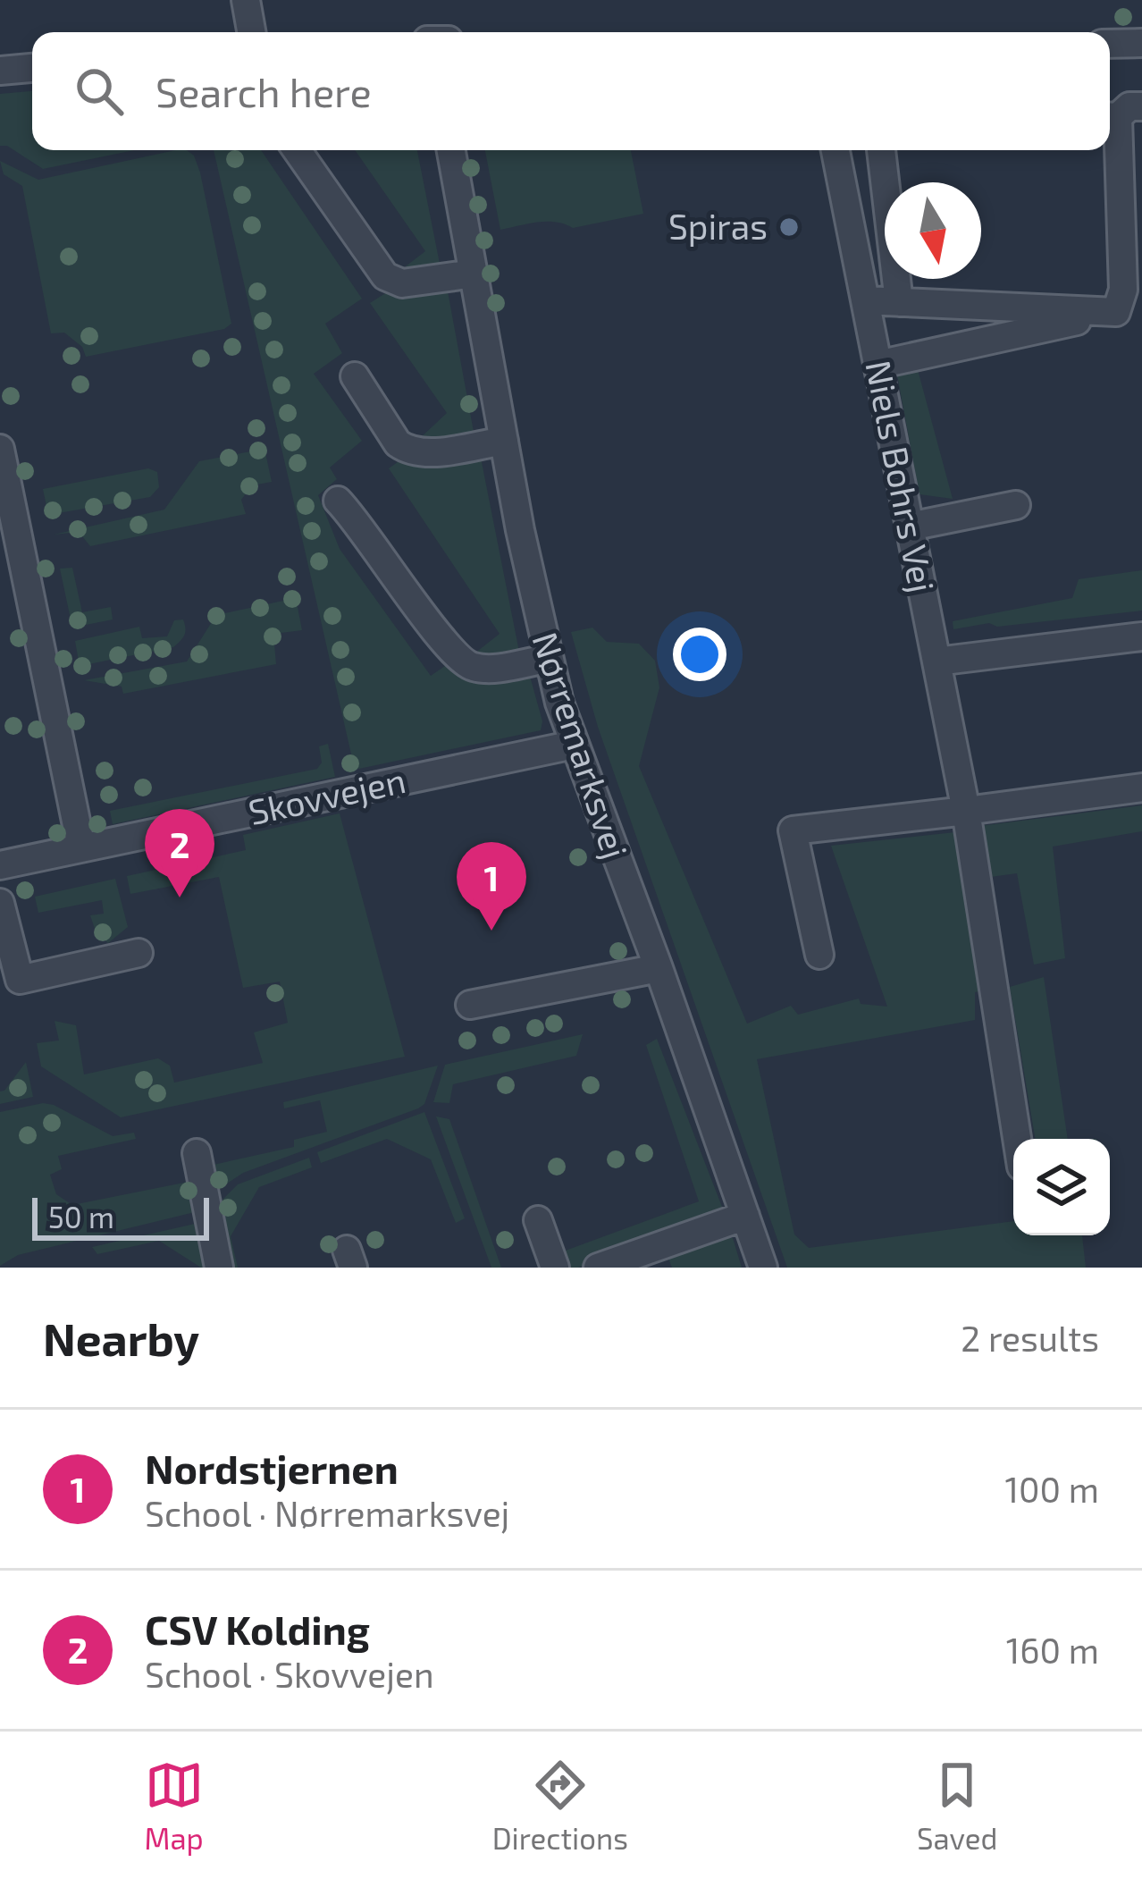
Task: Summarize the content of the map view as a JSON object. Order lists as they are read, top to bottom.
{
  "streets": {
    "street": ["Niels Bohrs Vej", "Nørremarksvej", "Skovvejen"]
  },
  "crossings": [
    ["Nørremarksvej", "Skovvejen"]
  ],
  "places": ["Spiras"],
  "scale_bar": "50 m",
  "north": "bottom",
  "page": {
    "search": "Search here",
    "pins": ["2", "1"],
    "scale": "50 m",
    "heading": ["Nearby", "2 results"],
    "list": [
      {
        "mark": "1",
        "name": "Nordstjernen",
        "note": "School · Nørremarksvej",
        "value": "100 m"
      },
      {
        "mark": "2",
        "name": "CSV Kolding",
        "note": "School · Skovvejen",
        "value": "160 m"
      }
    ],
    "nav": ["Map", "Directions", "Saved"]
  }
}
